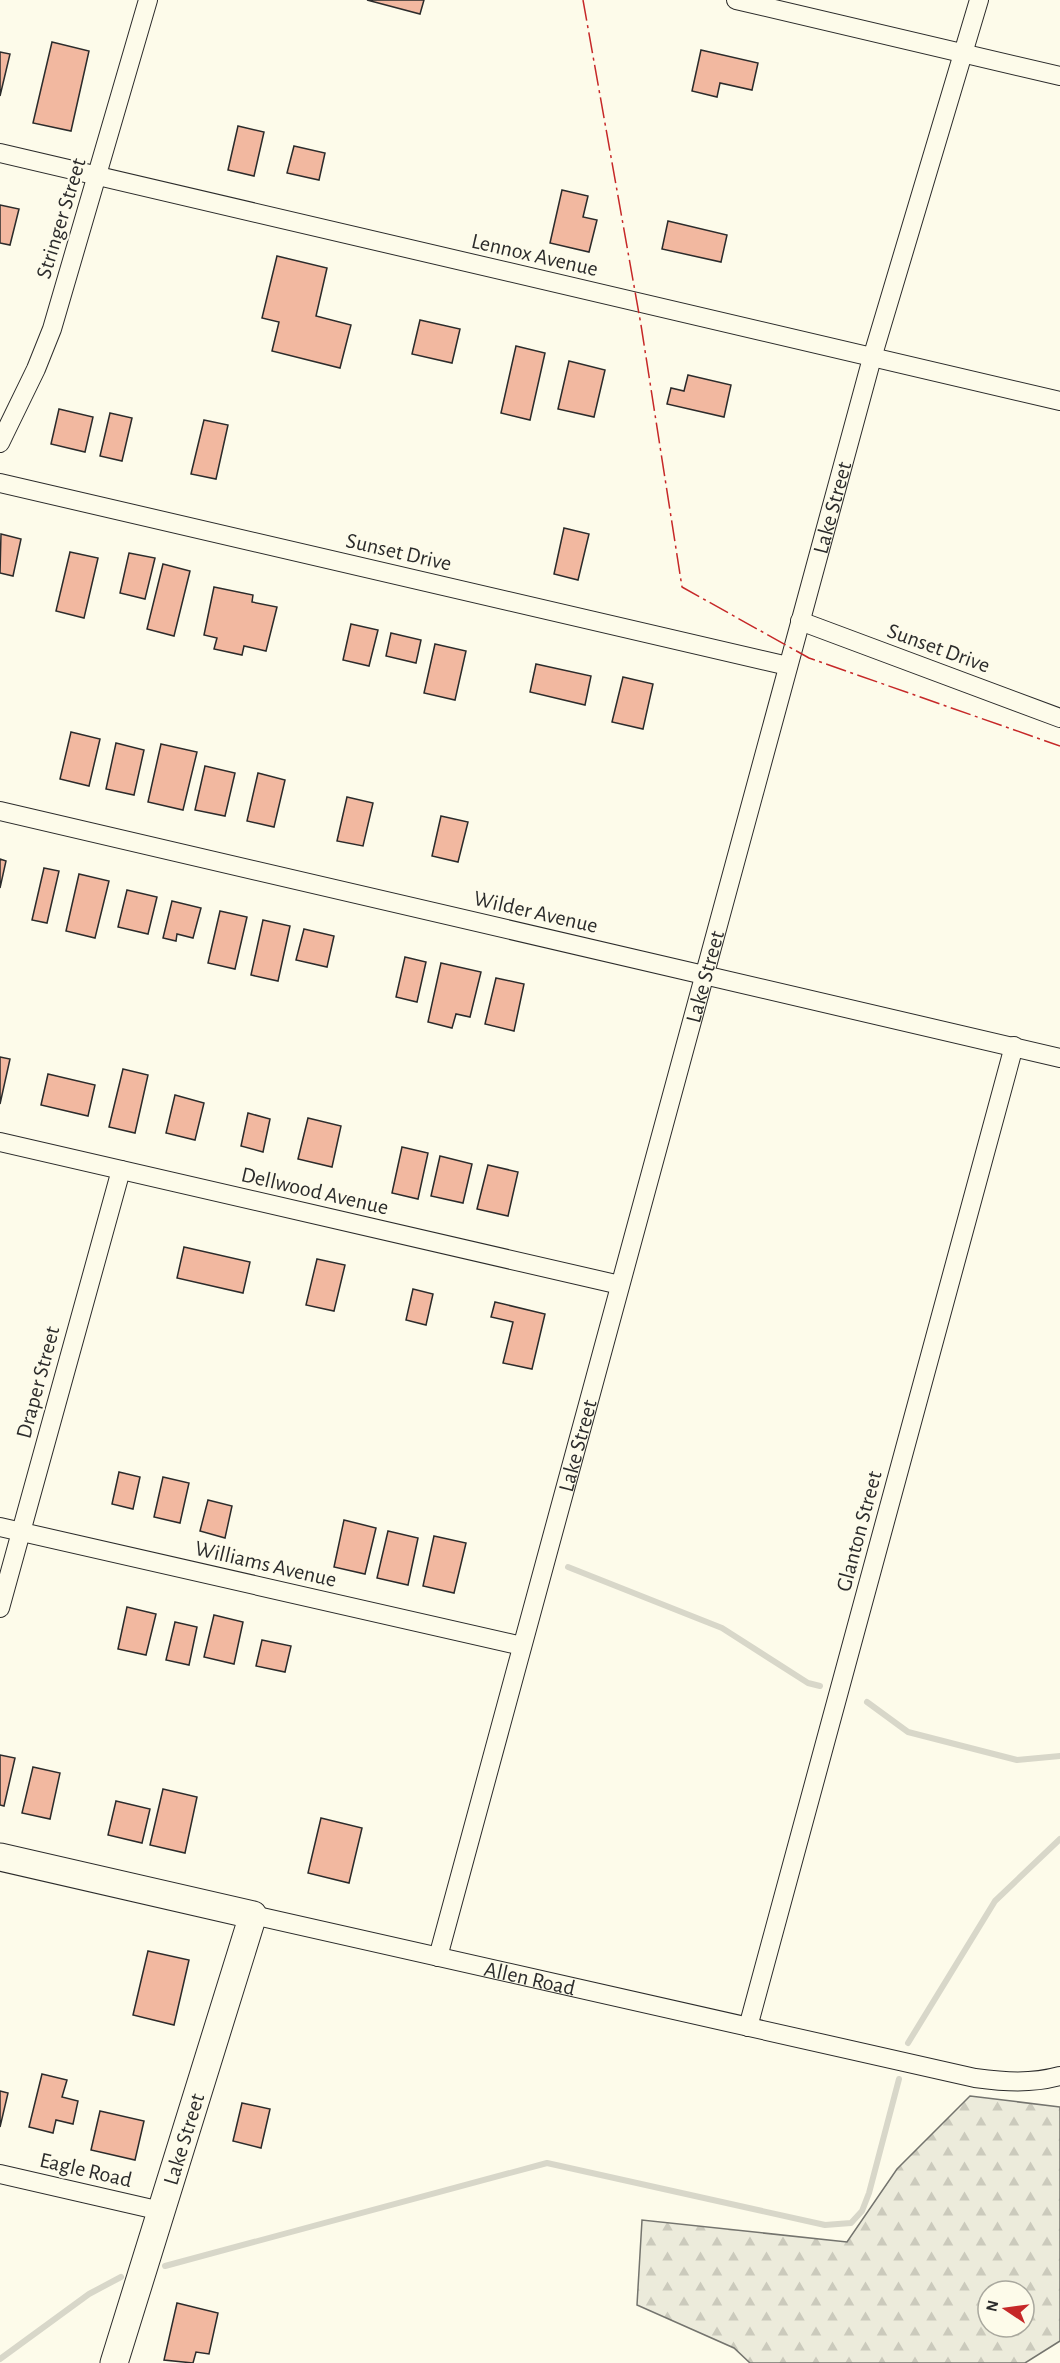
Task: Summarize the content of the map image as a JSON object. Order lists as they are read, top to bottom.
{
  "streets": {
    "street": [
      "Stringer Street",
      "Lennox Avenue",
      "Lake Street",
      "Sunset Drive",
      "Wilder Avenue",
      "Dellwood Avenue",
      "Draper Street",
      "Glanton Street",
      "Williams Avenue",
      "Allen Road",
      "Eagle Road"
    ]
  },
  "crossings": [
    ["Stringer Street", "Lennox Avenue"],
    ["Lennox Avenue", "Lake Street"],
    ["Lake Street", "Sunset Drive"],
    ["Lake Street", "Wilder Avenue"],
    ["Lake Street", "Dellwood Avenue"],
    ["Lake Street", "Williams Avenue"],
    ["Lake Street", "Allen Road"],
    ["Lake Street", "Eagle Road"],
    ["Wilder Avenue", "Glanton Street"],
    ["Dellwood Avenue", "Draper Street"],
    ["Draper Street", "Williams Avenue"],
    ["Glanton Street", "Allen Road"]
  ],
  "north": "left"
}
